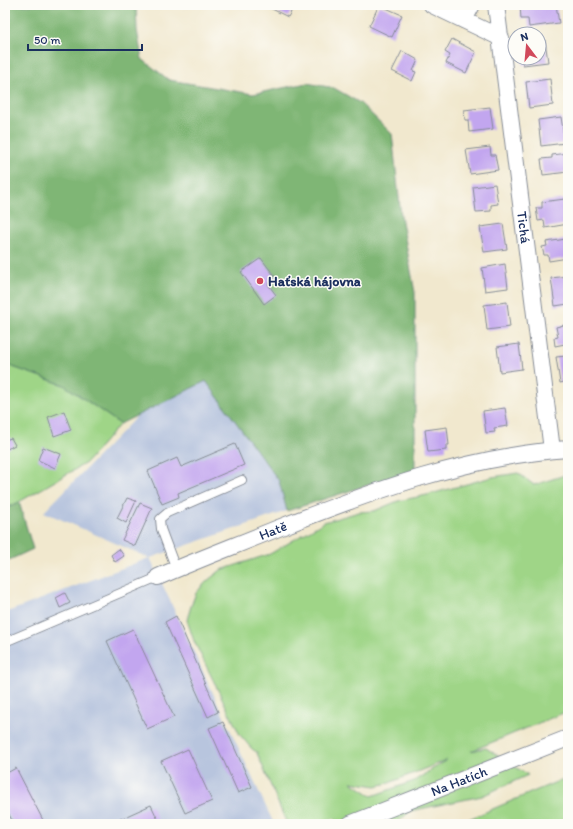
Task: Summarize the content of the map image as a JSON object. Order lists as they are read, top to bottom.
{
  "streets": {
    "street": ["Tichá", "Hatě", "Na Hatích"]
  },
  "crossings": [
    ["Tichá", "Hatě"]
  ],
  "places": ["Haťská hájovna"],
  "scale_bar": "50 m",
  "north": "top"
}
